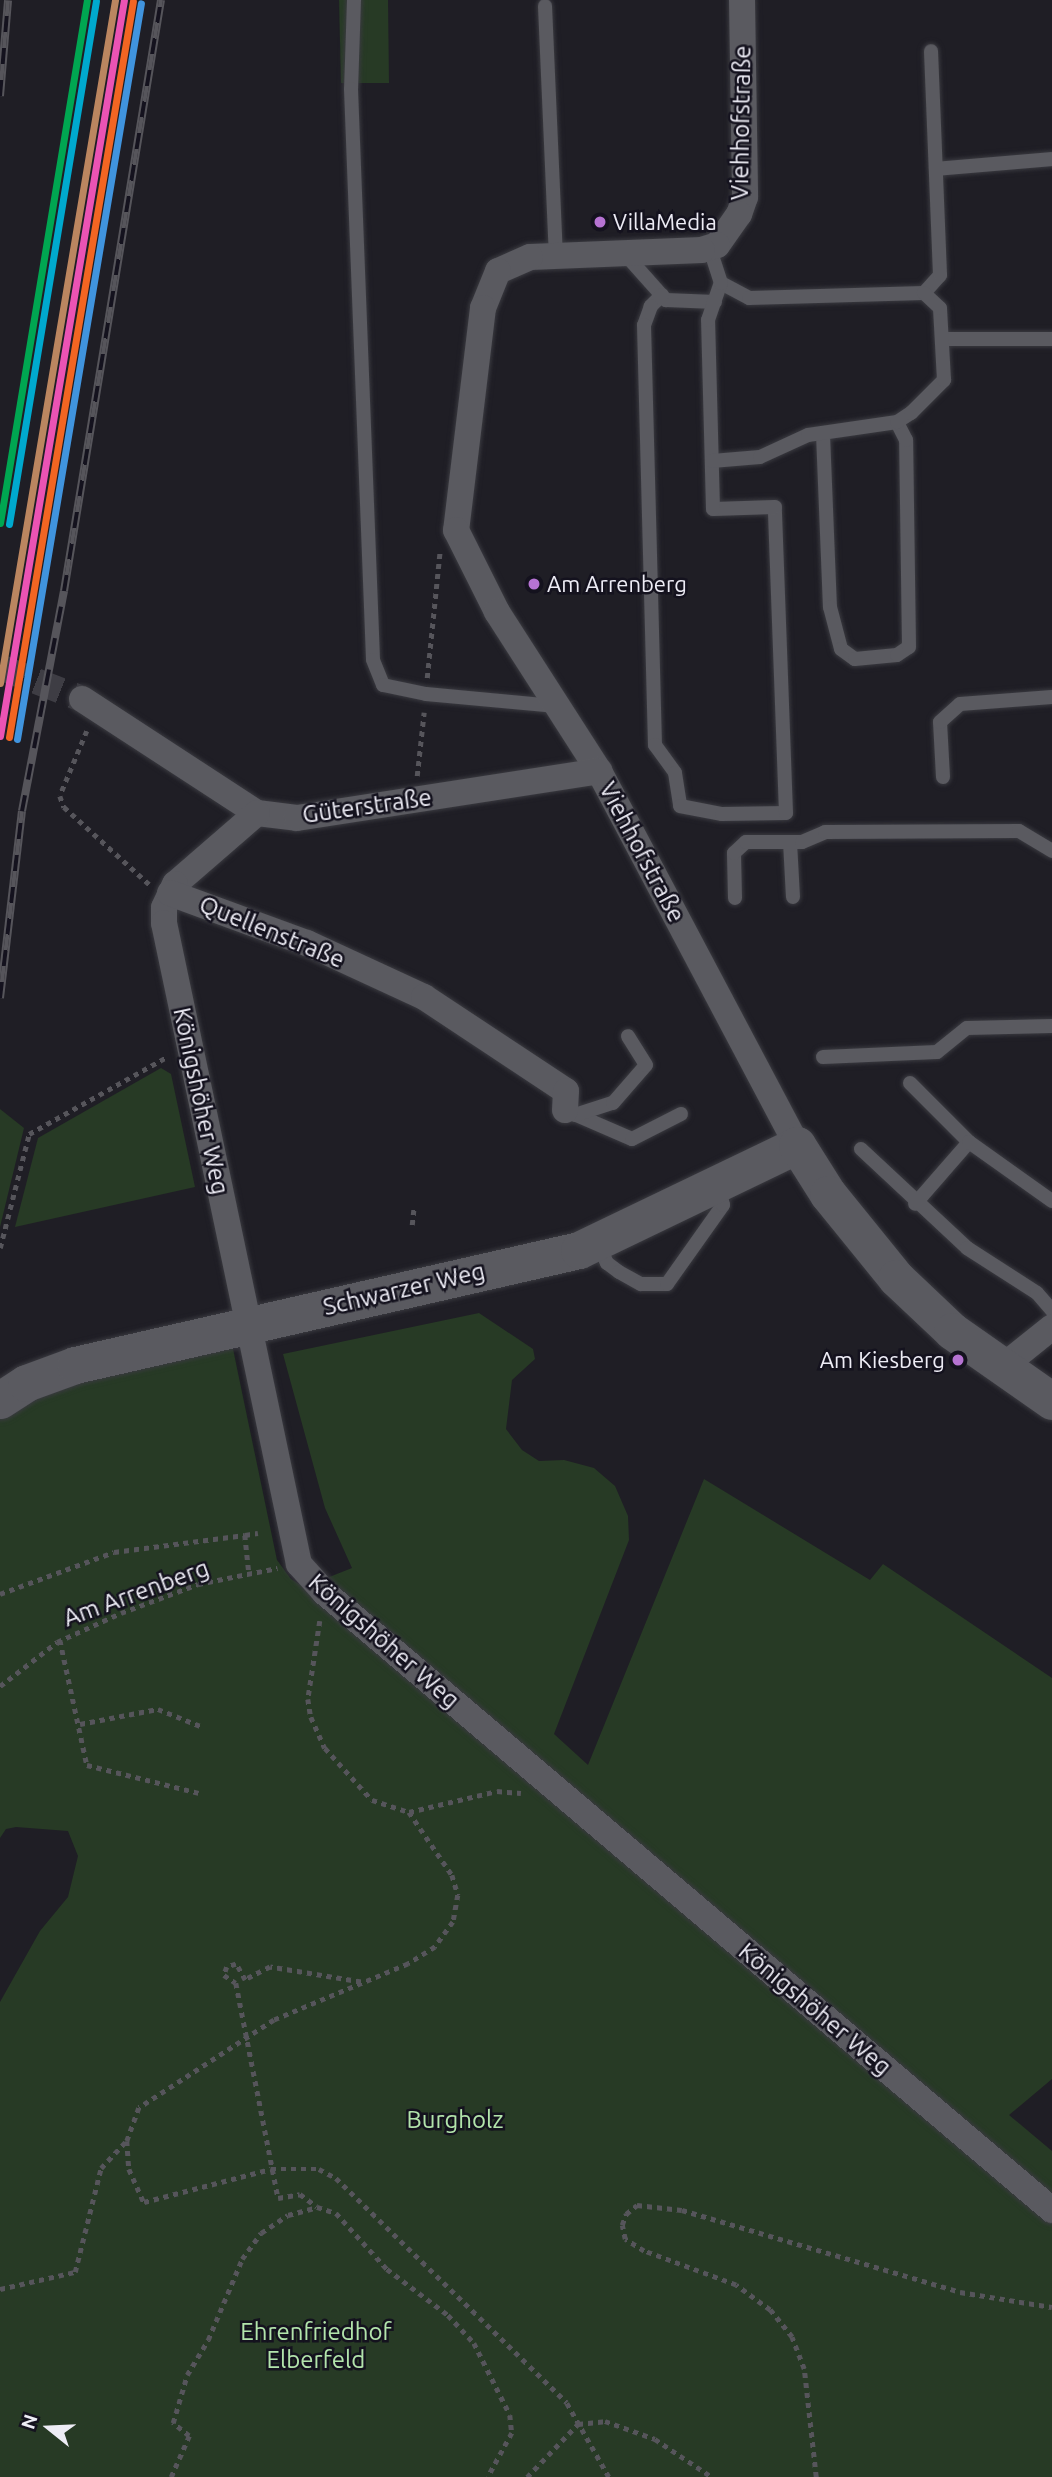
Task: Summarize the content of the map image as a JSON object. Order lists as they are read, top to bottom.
{
  "streets": {
    "street": [
      "Viehhofstraße",
      "Güterstraße",
      "Quellenstraße",
      "Königshöher Weg",
      "Schwarzer Weg"
    ],
    "path": ["Am Arrenberg"]
  },
  "crossings": [
    ["Viehhofstraße", "Güterstraße"],
    ["Viehhofstraße", "Schwarzer Weg"],
    ["Güterstraße", "Quellenstraße"],
    ["Quellenstraße", "Königshöher Weg"],
    ["Königshöher Weg", "Schwarzer Weg"],
    ["Königshöher Weg", "Am Arrenberg"]
  ],
  "parks": ["Burgholz", "Ehrenfriedhof Elberfeld"],
  "places": ["VillaMedia", "Am Arrenberg", "Am Kiesberg"],
  "north": "left"
}
